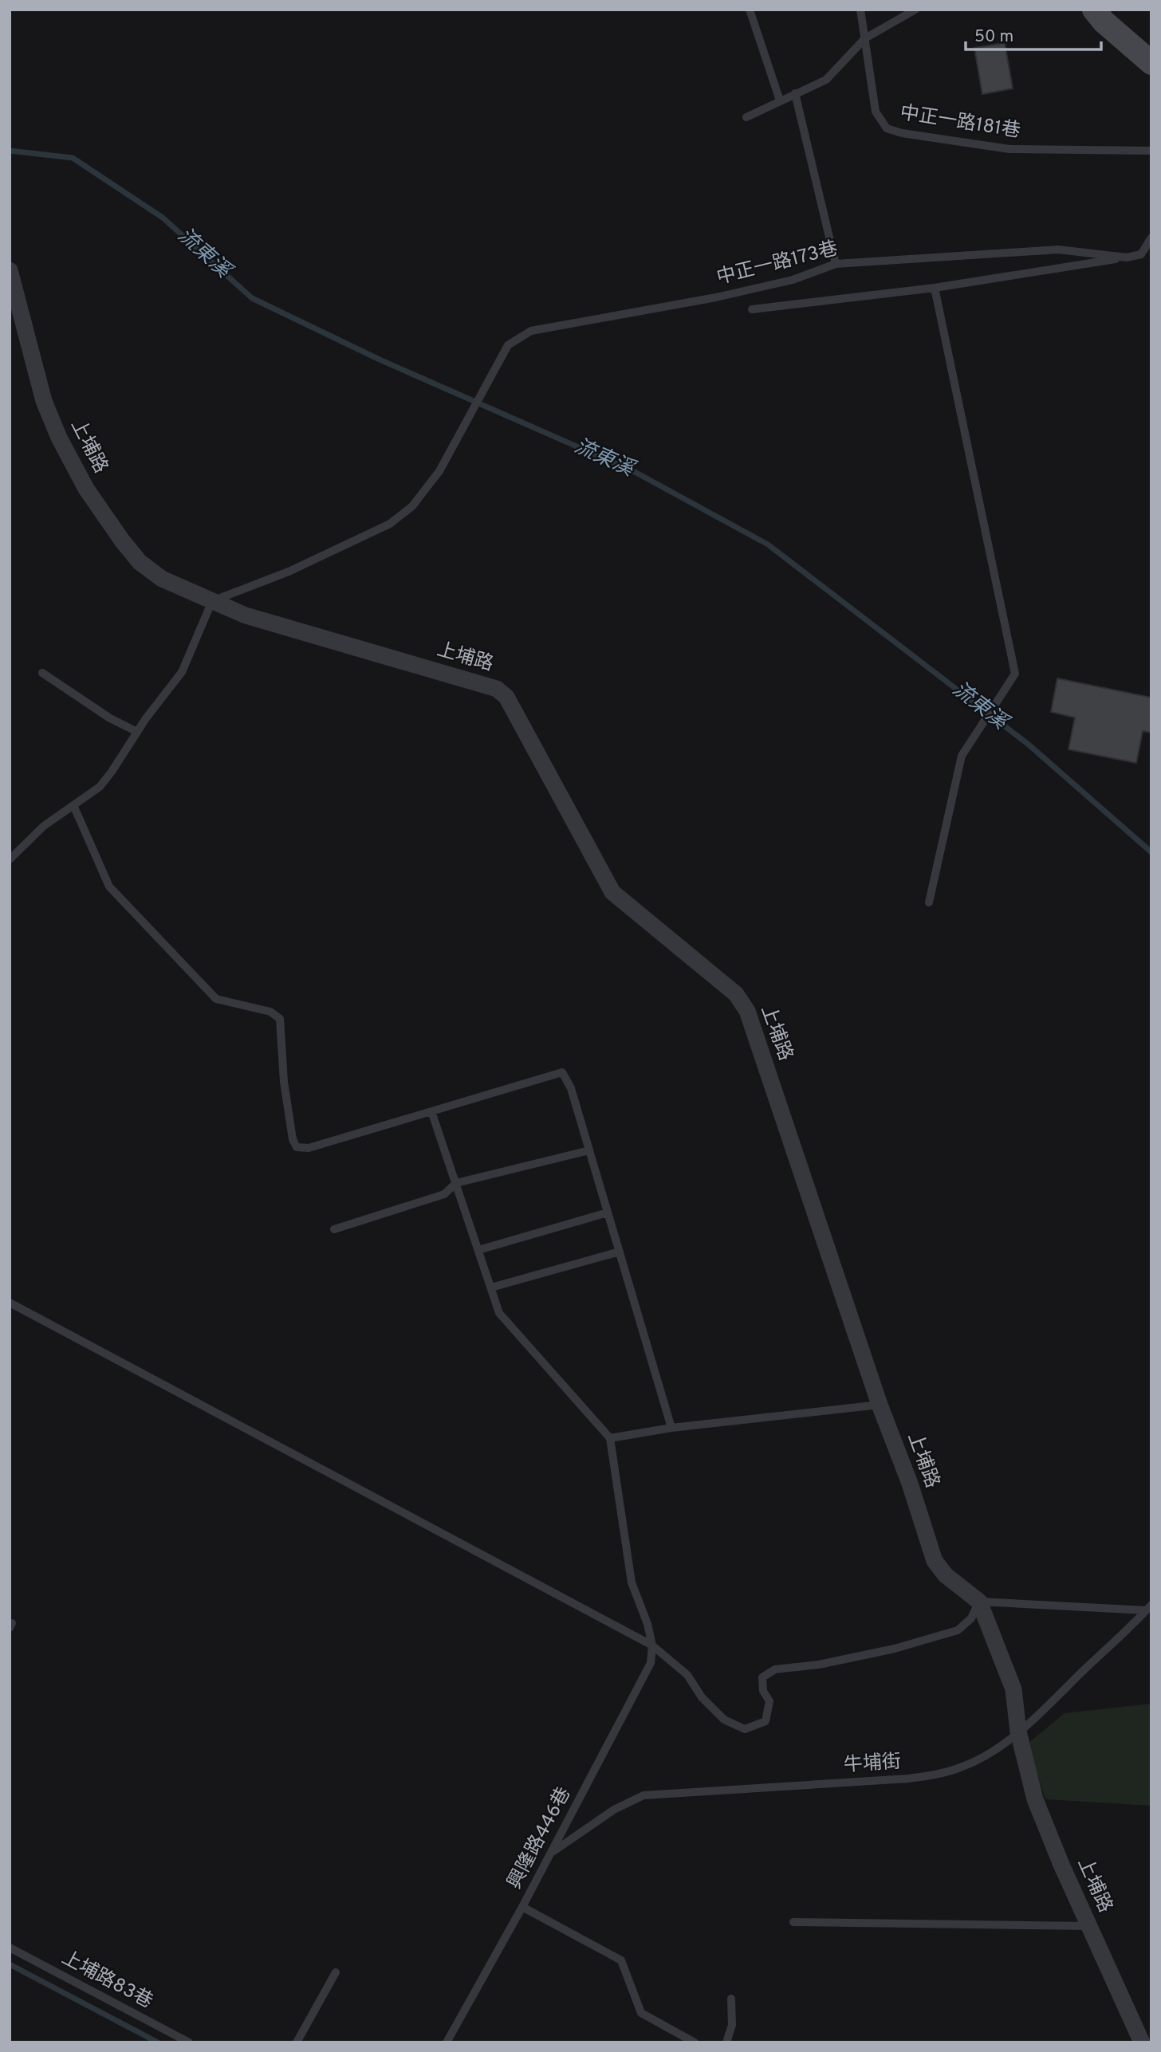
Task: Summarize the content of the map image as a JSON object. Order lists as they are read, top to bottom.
{
  "streets": {
    "street": ["上埔路"],
    "lane": [
      "中正一路181巷",
      "中正一路173巷",
      "牛埔街",
      "興隆路446巷",
      "上埔路83巷"
    ]
  },
  "crossings": [
    ["中正一路173巷", "上埔路"],
    ["上埔路", "牛埔街"],
    ["牛埔街", "興隆路446巷"]
  ],
  "water": ["流東溪"],
  "scale_bar": "50 m"
}
